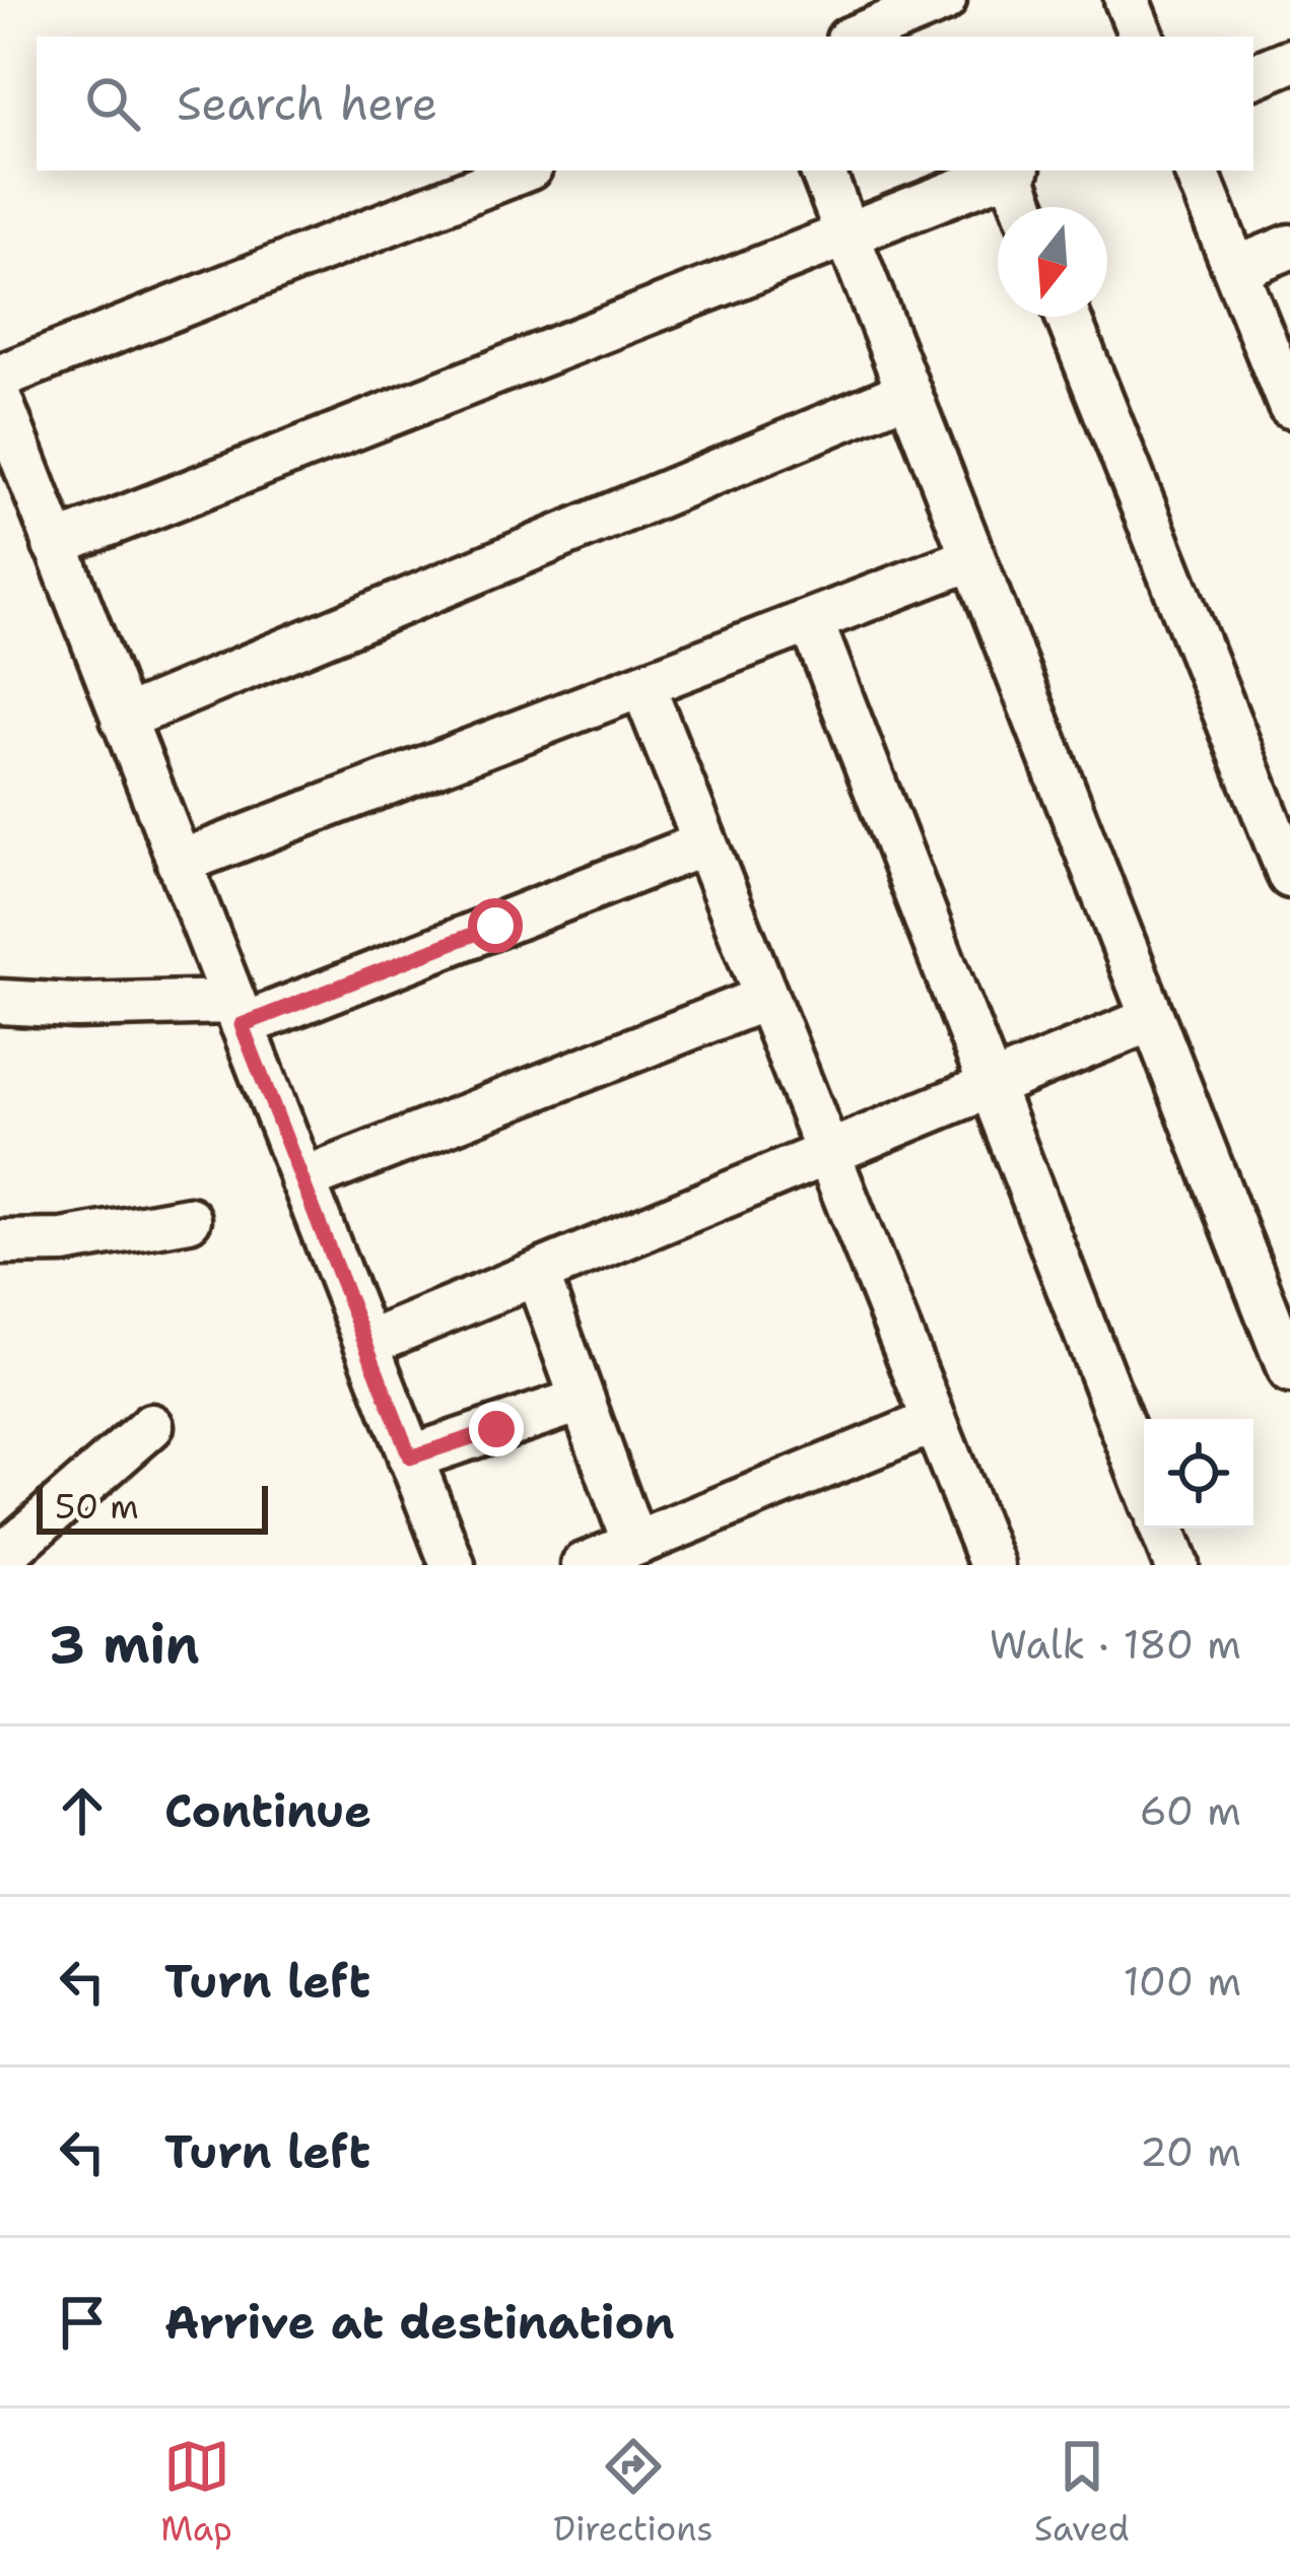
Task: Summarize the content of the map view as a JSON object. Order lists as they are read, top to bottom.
{
  "scale_bar": "50 m",
  "north": "bottom",
  "page": {
    "search": "Search here",
    "scale": "50 m",
    "heading": ["3 min", "Walk · 180 m"],
    "list": [
      ["Continue", "60 m"],
      ["Turn left", "100 m"],
      ["Turn left", "20 m"],
      "Arrive at destination"
    ],
    "nav": ["Map", "Directions", "Saved"]
  }
}
